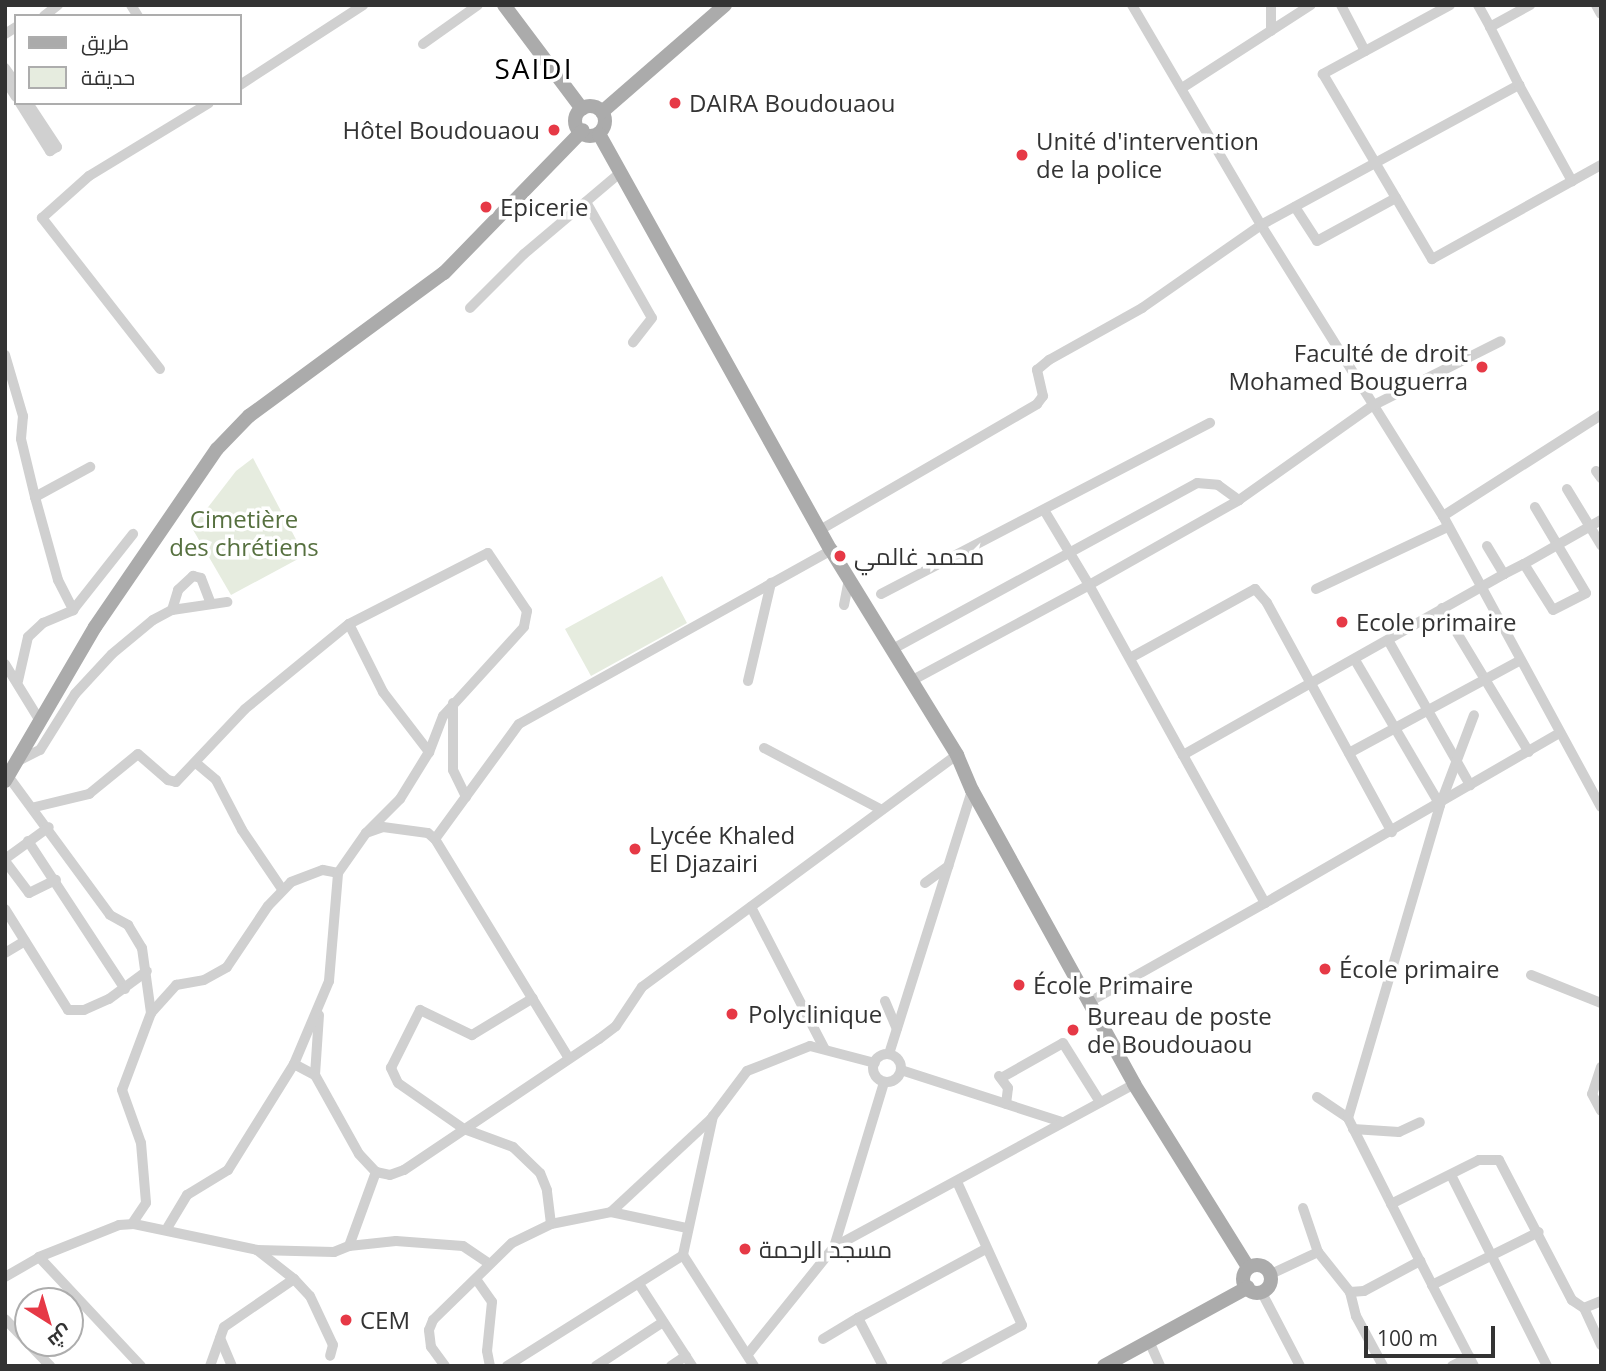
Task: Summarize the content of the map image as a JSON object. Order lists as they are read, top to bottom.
{
  "districts": ["SAIDI"],
  "parks": ["Cimetière des chrétiens"],
  "places": [
    "DAIRA Boudouaou",
    "Hôtel Boudouaou",
    "Unité d'intervention de la police",
    "Epicerie",
    "Faculté de droit Mohamed Bouguerra",
    "محمد غالمي",
    "Ecole primaire",
    "Lycée Khaled El Djazairi",
    "École primaire",
    "École Primaire",
    "Polyclinique",
    "Bureau de poste de Boudouaou",
    "مسجد الرحمة",
    "CEM"
  ],
  "legend": ["طريق", "حديقة"],
  "scale_bar": "100 m",
  "north": "bottom right"
}
